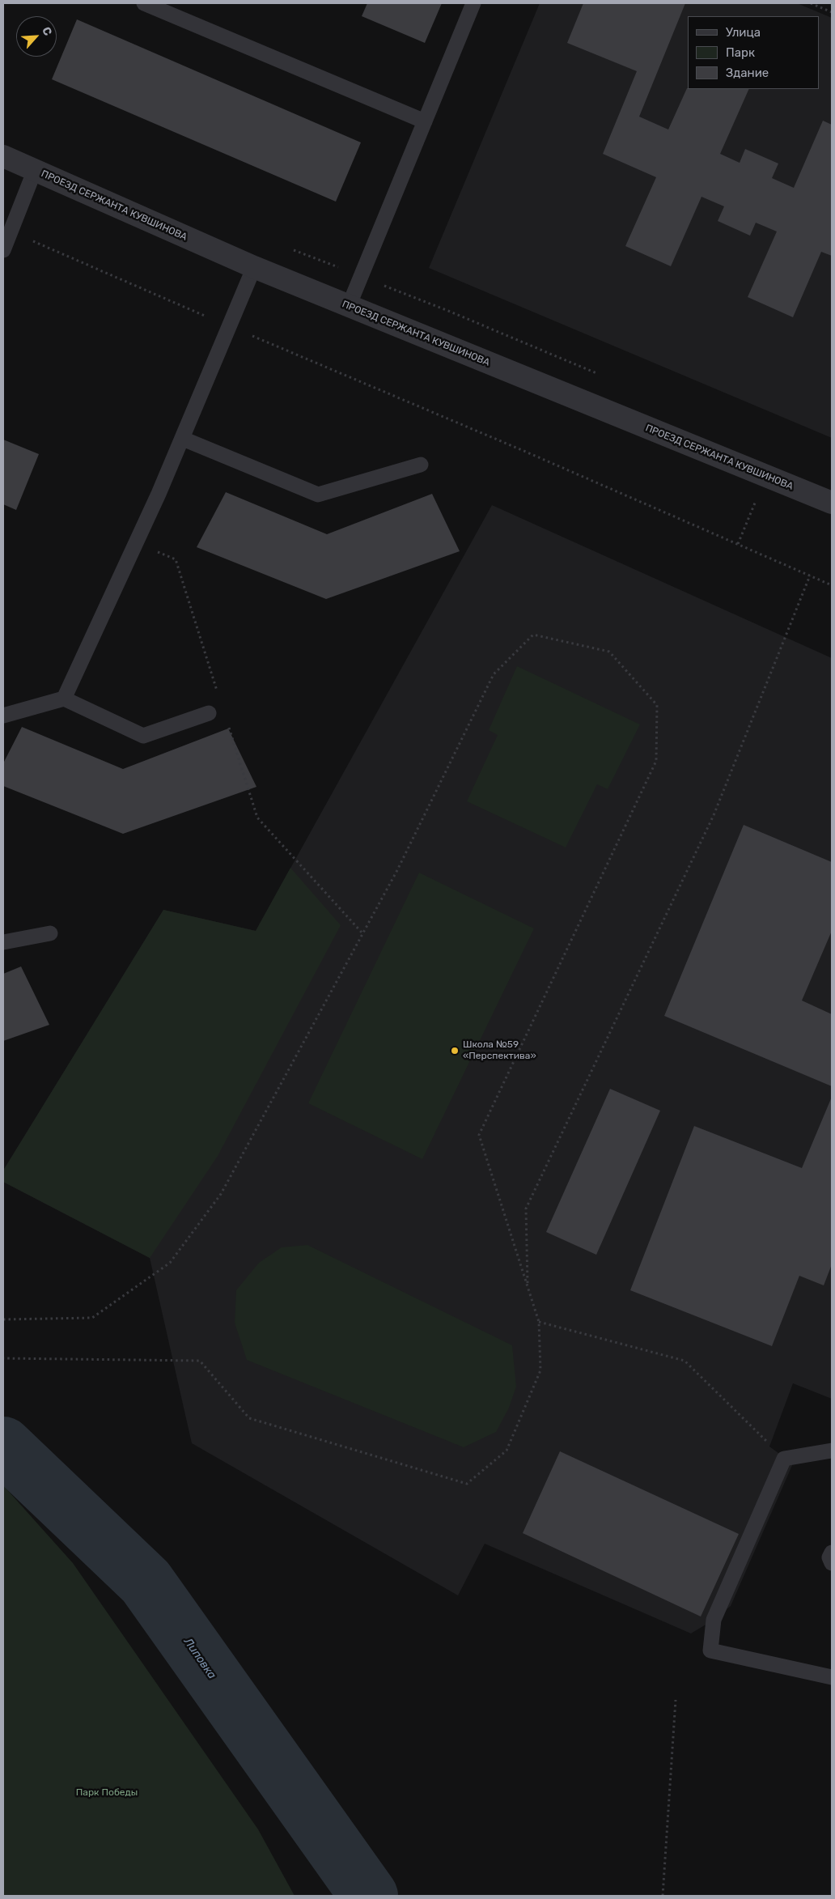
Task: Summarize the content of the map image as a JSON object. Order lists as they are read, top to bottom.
{
  "streets": {
    "street": ["ПРОЕЗД СЕРЖАНТА КУВШИНОВА"]
  },
  "water": ["Липовка"],
  "parks": ["Парк Победы"],
  "places": ["Школа №59 «Перспектива»"],
  "legend": ["Улица", "Парк", "Здание"],
  "north": "top right"
}
